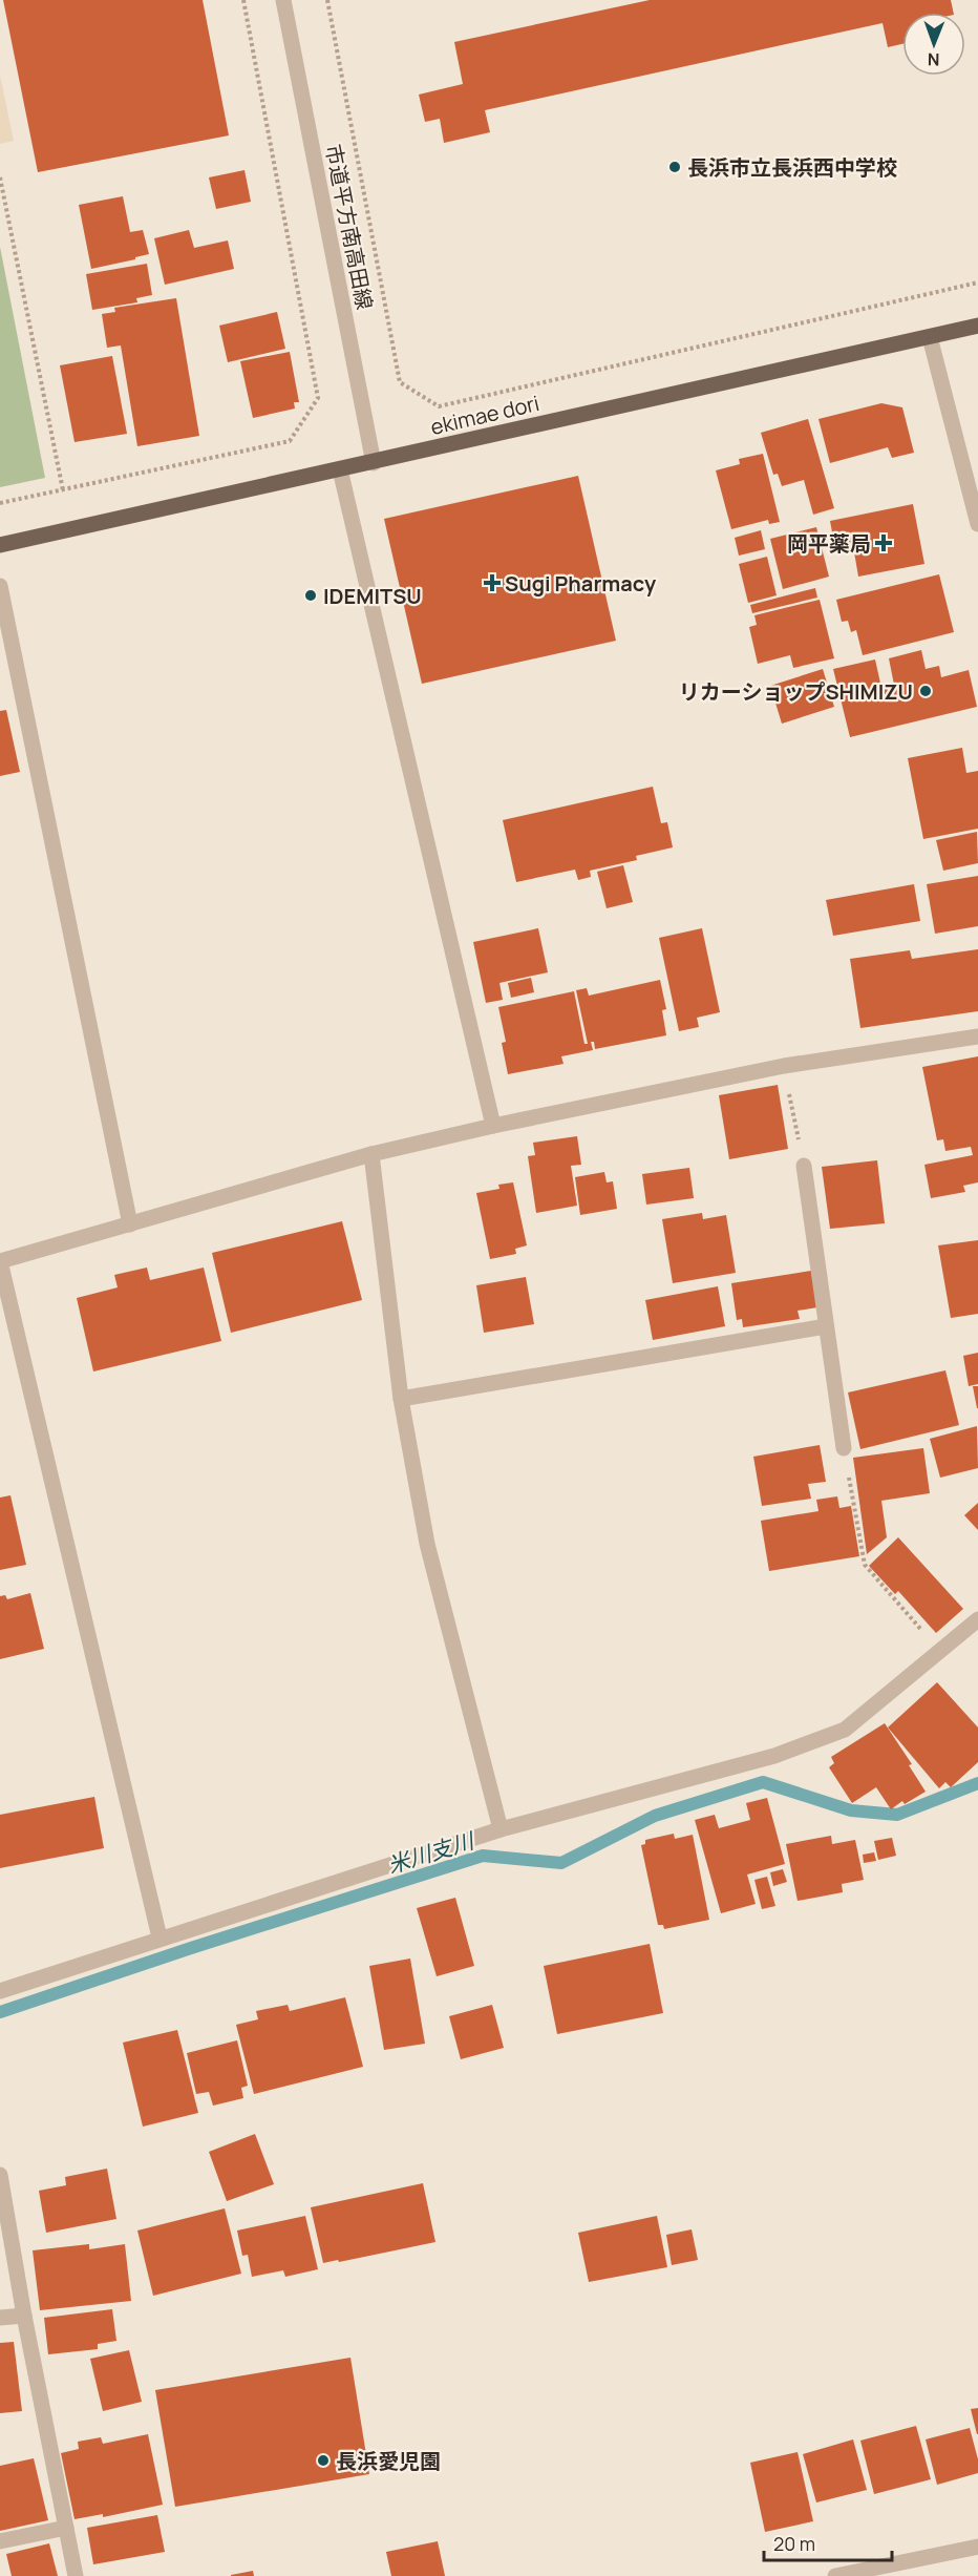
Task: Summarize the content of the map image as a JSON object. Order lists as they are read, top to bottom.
{
  "streets": {
    "main road": ["ekimae dori"],
    "street": ["市道平方南高田線"]
  },
  "crossings": [
    ["市道平方南高田線", "ekimae dori"]
  ],
  "water": ["米川支川"],
  "places": {
    "other": [
      "長浜市立長浜西中学校",
      "IDEMITSU",
      "リカーショップSHIMIZU",
      "長浜愛児園"
    ],
    "health": ["岡平薬局", "Sugi Pharmacy"]
  },
  "scale_bar": "20 m",
  "north": "bottom"
}
